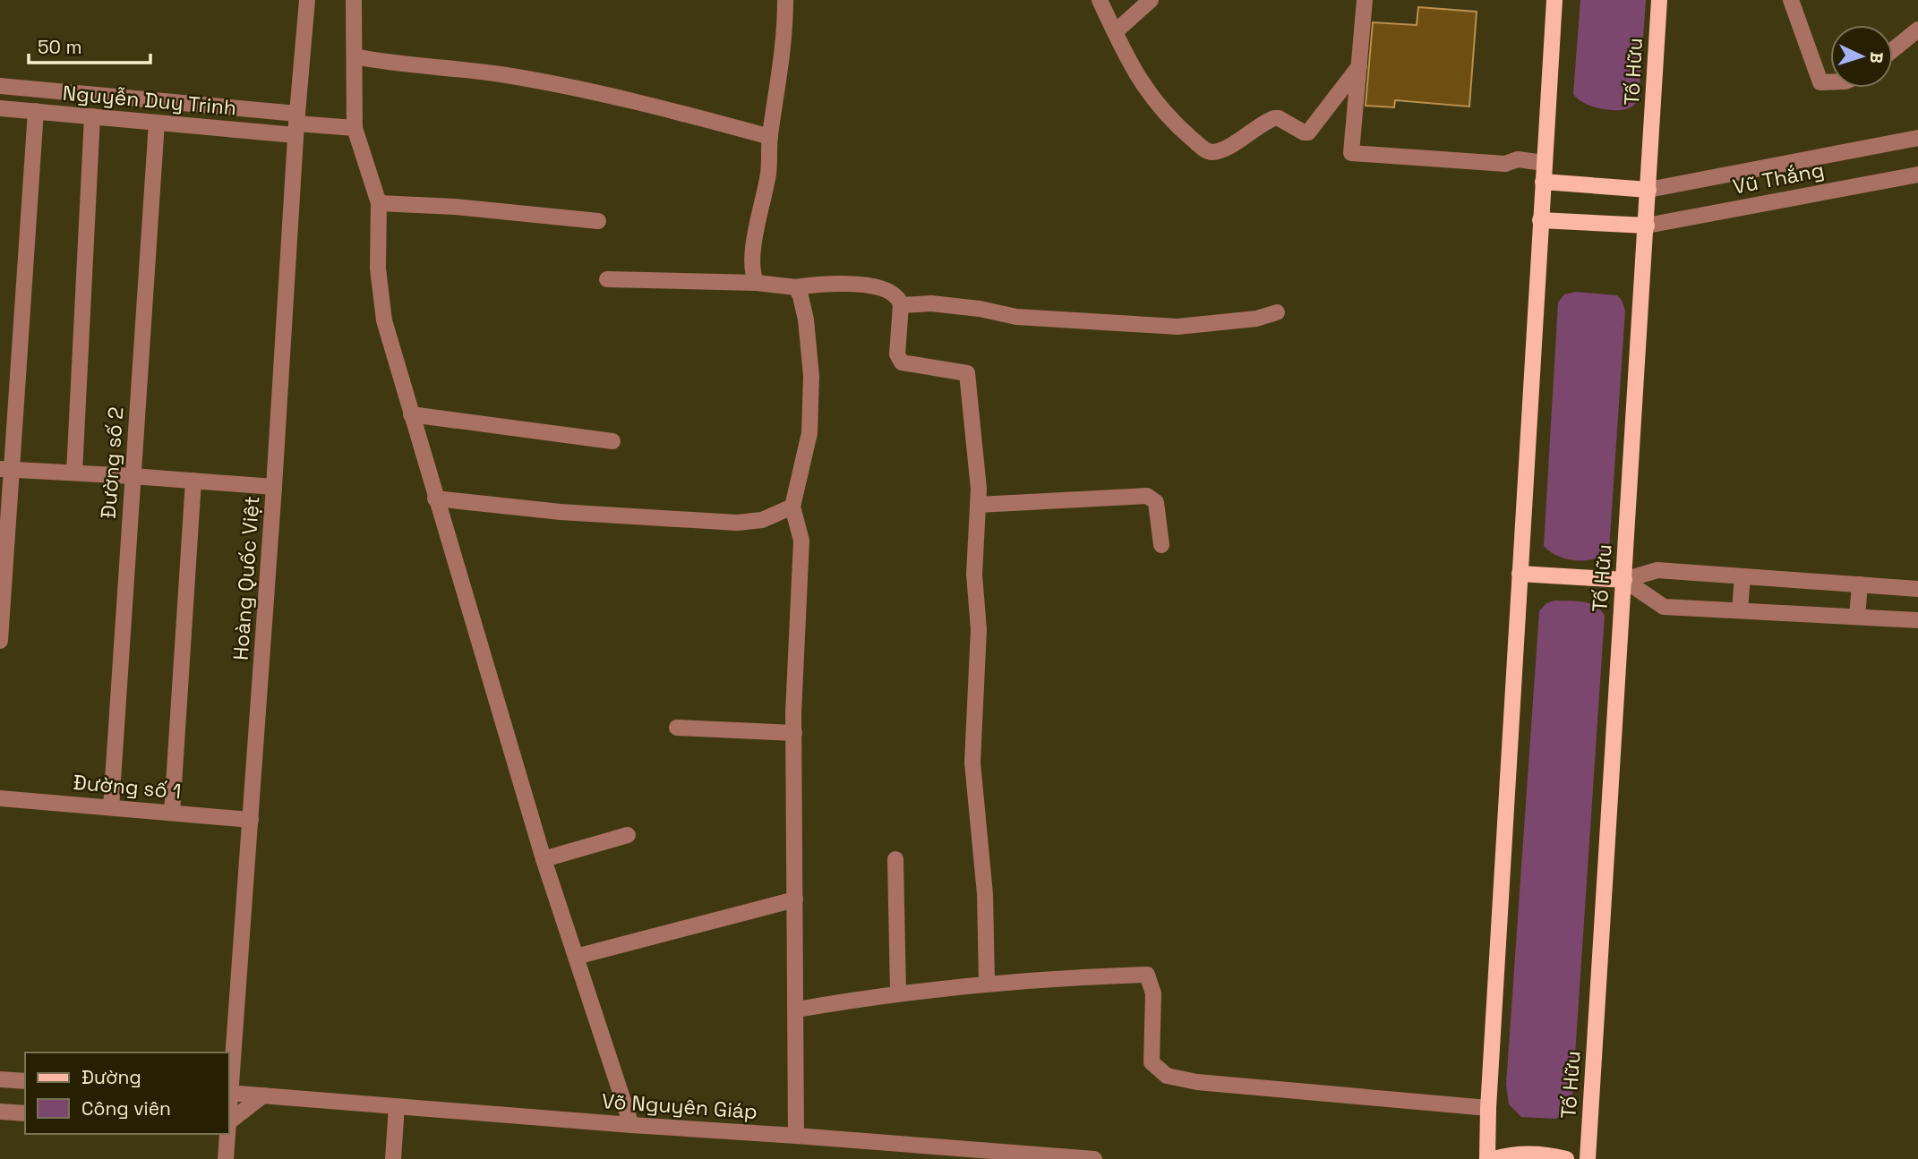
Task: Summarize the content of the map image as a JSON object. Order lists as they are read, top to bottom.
{
  "streets": {
    "main road": ["Tố Hữu"],
    "street": [
      "Nguyễn Duy Trinh",
      "Vũ Thắng",
      "Đường số 2",
      "Hoàng Quốc Việt",
      "Đường số 1",
      "Võ Nguyên Giáp"
    ]
  },
  "crossings": [
    ["Tố Hữu", "Vũ Thắng"],
    ["Nguyễn Duy Trinh", "Đường số 2"],
    ["Nguyễn Duy Trinh", "Hoàng Quốc Việt"],
    ["Đường số 2", "Đường số 1"],
    ["Hoàng Quốc Việt", "Đường số 1"],
    ["Hoàng Quốc Việt", "Võ Nguyên Giáp"]
  ],
  "legend": ["Đường", "Công viên"],
  "scale_bar": "50 m",
  "north": "right"
}
